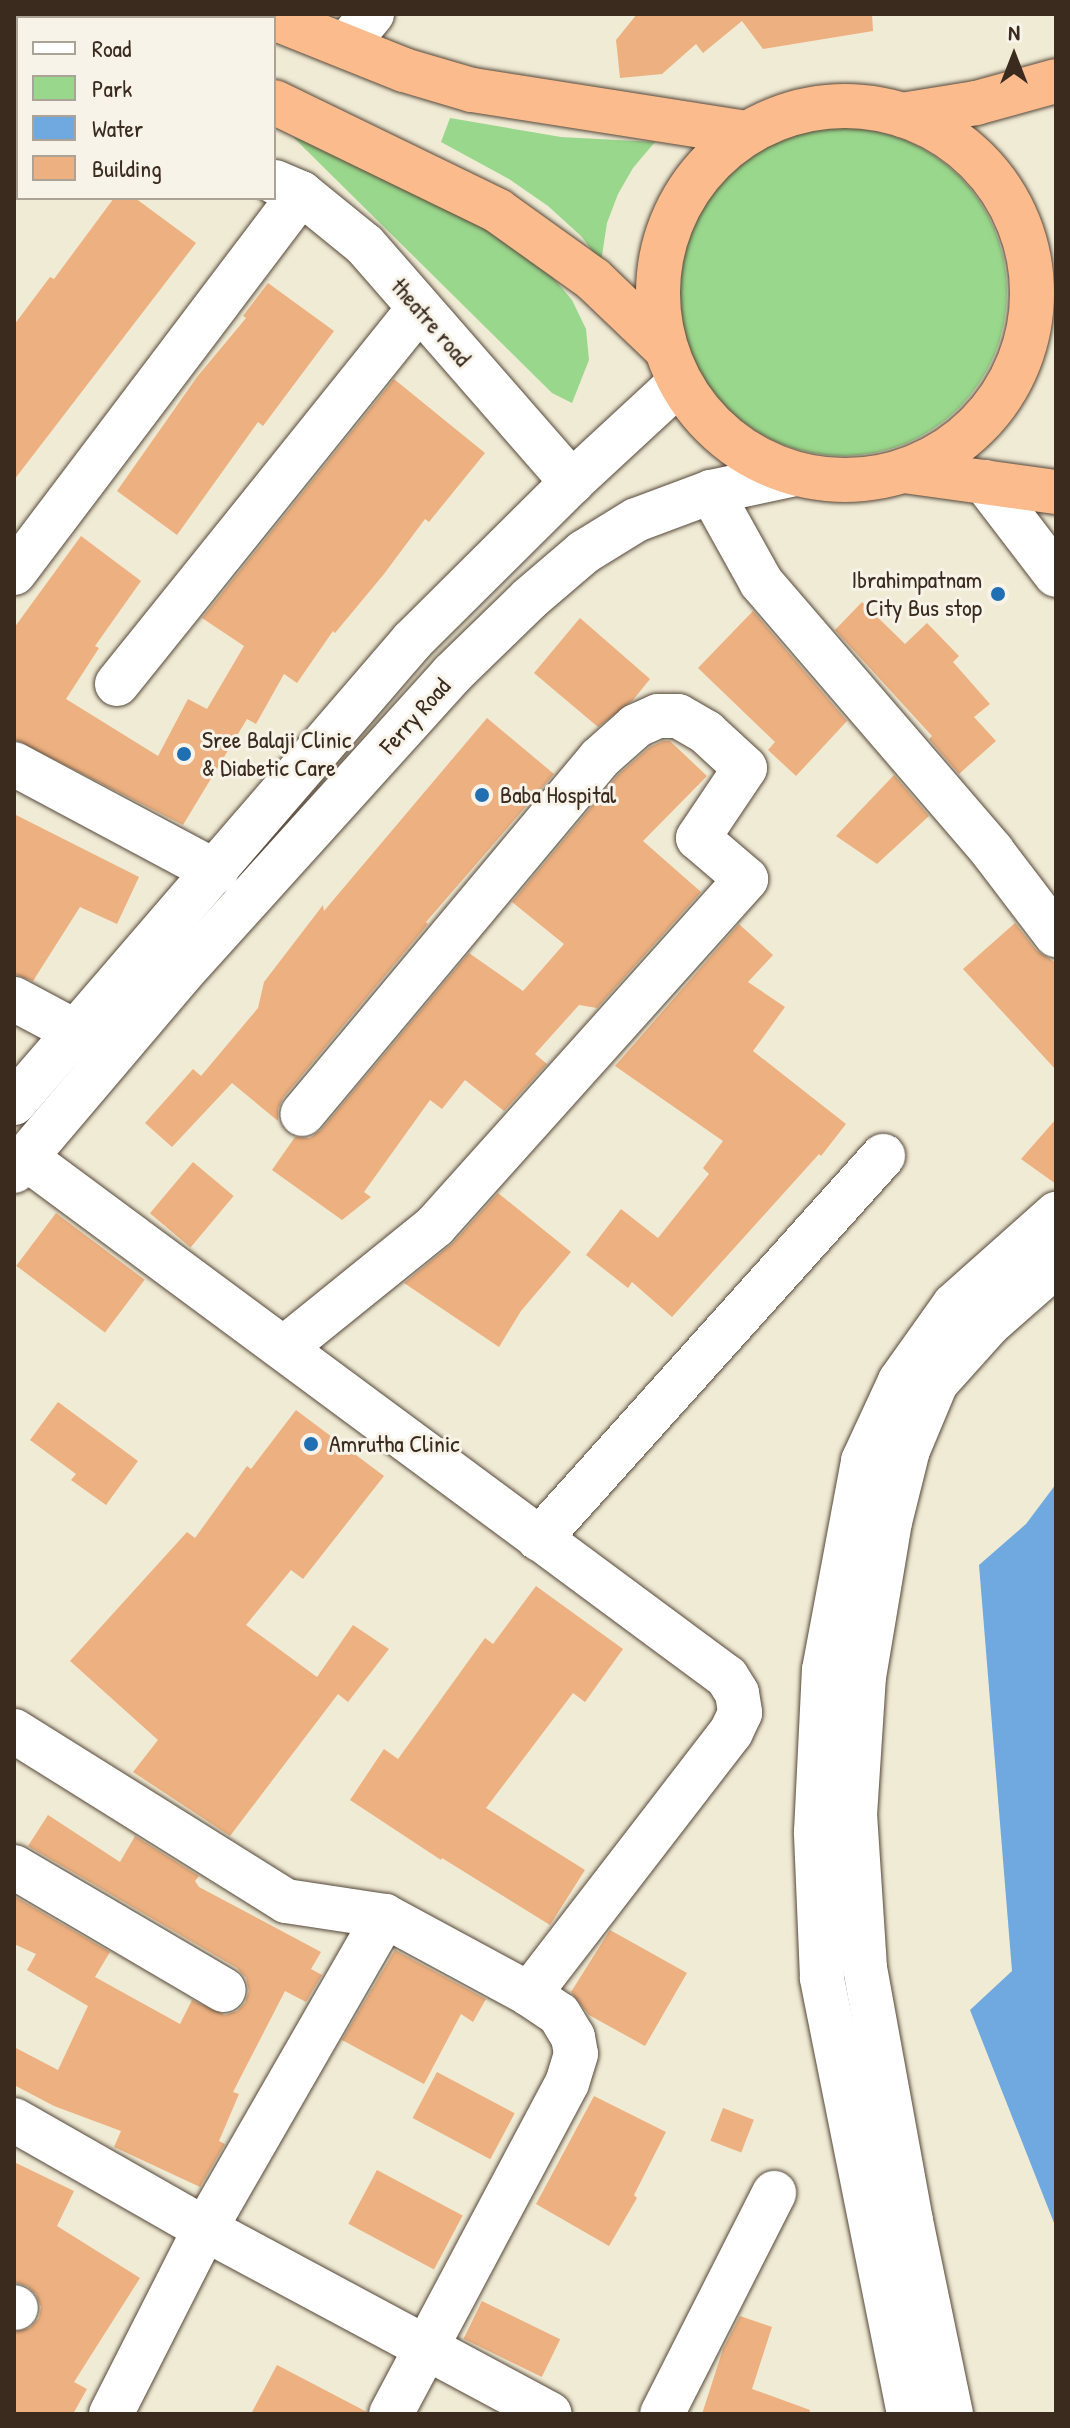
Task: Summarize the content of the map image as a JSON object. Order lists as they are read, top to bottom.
{
  "streets": {
    "street": ["theatre road", "Ferry Road"]
  },
  "crossings": [
    ["theatre road", "Ferry Road"]
  ],
  "places": [
    "Ibrahimpatnam City Bus stop",
    "Sree Balaji Clinic & Diabetic Care",
    "Baba Hospital",
    "Amrutha Clinic"
  ],
  "legend": [
    "Road",
    "Park",
    "Water",
    "Building"
  ],
  "north": "top"
}
